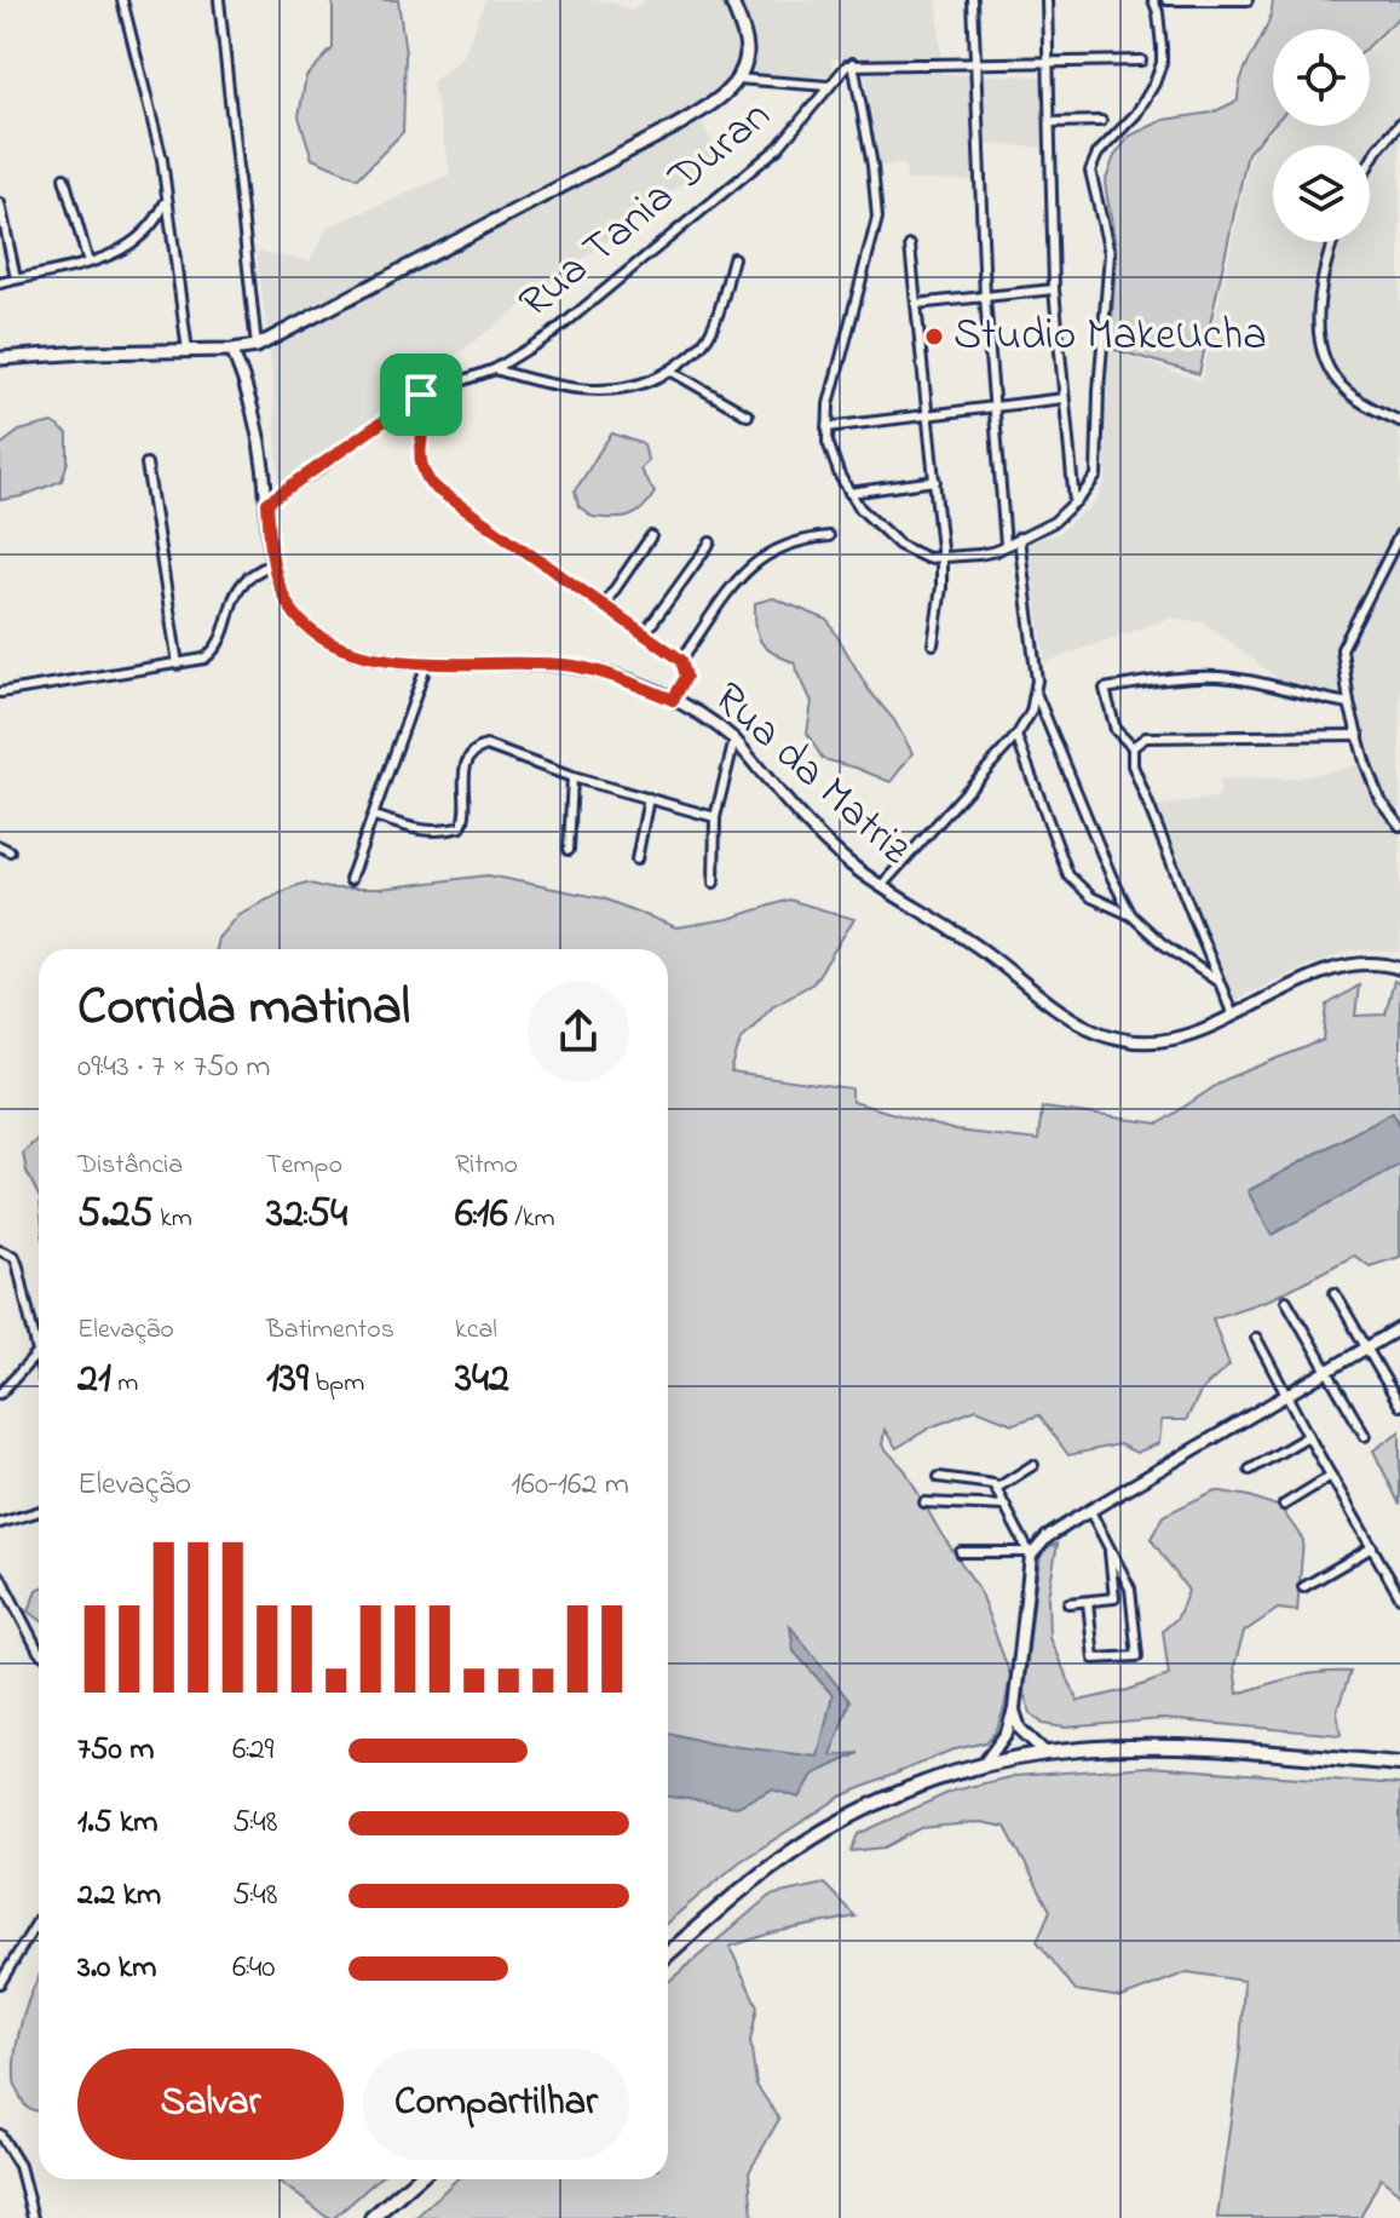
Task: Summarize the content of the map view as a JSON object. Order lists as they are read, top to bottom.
{
  "streets": {
    "street": ["Rua Tania Duran", "Rua da Matriz"]
  },
  "crossings": [
    ["Rua Tania Duran", "Rua da Matriz"]
  ],
  "places": ["Studio MakeUcha"],
  "page": {
    "heading": ["Corrida matinal", "09:43 · 7 × 750 m"],
    "stats": [
      ["Distância", "5.25 km"],
      ["Tempo", "32:54"],
      ["Ritmo", "6:16 /km"],
      ["Elevação", "21 m"],
      ["Batimentos", "139 bpm"],
      ["kcal", "342"]
    ],
    "chart": ["Elevação", "160–162 m"],
    "list": [
      {
        "name": "750 m",
        "note": "6:29"
      },
      {
        "name": "1.5 km",
        "note": "5:48"
      },
      {
        "name": "2.2 km",
        "note": "5:48"
      },
      {
        "name": "3.0 km",
        "note": "6:40"
      }
    ],
    "buttons": ["Salvar", "Compartilhar"]
  }
}
